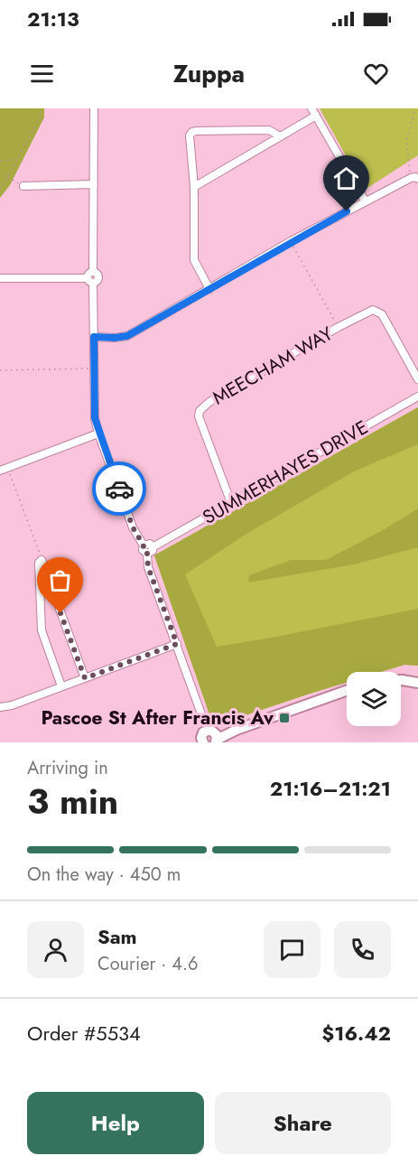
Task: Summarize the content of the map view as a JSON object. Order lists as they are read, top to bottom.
{
  "streets": {
    "street": ["MEECHAM WAY", "SUMMERHAYES DRIVE"]
  },
  "crossings": [
    ["MEECHAM WAY", "SUMMERHAYES DRIVE"]
  ],
  "places": {
    "transit": ["Pascoe St After Francis Av"]
  },
  "page": {
    "status": "21:13",
    "header": "Zuppa",
    "heading": ["3 min", "Arriving in", "21:16–21:21"],
    "panel": [
      "Sam",
      "Courier · 4.6",
      "Order #5534",
      "$16.42"
    ],
    "bar": "On the way · 450 m",
    "buttons": ["Help", "Share"]
  }
}
